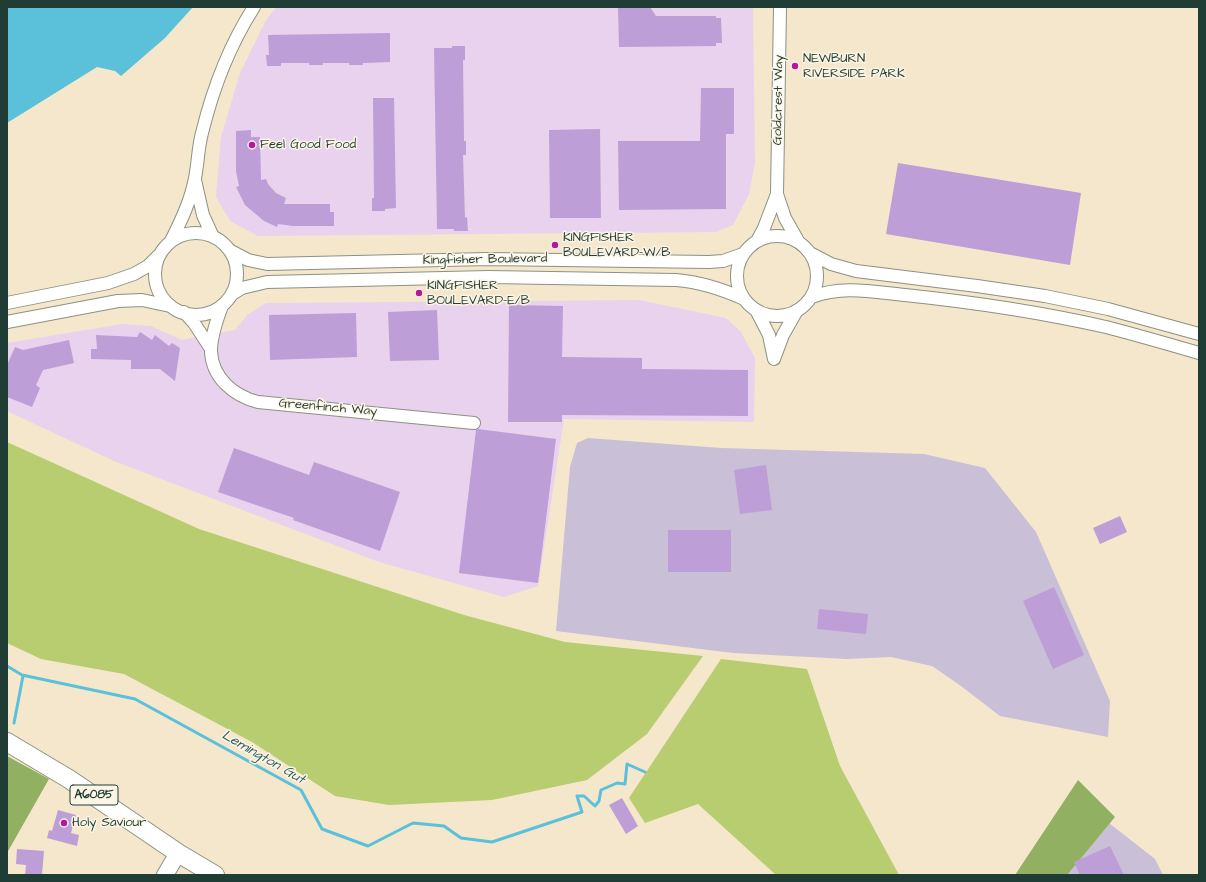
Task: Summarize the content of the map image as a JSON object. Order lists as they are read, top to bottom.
{
  "streets": {
    "main road": ["A6085"],
    "street": ["Goldcrest Way", "Kingfisher Boulevard", "Greenfinch Way"]
  },
  "crossings": [
    ["Kingfisher Boulevard", "Greenfinch Way"]
  ],
  "water": ["Lemington Gut"],
  "places": [
    "NEWBURN RIVERSIDE PARK",
    "Feel Good Food",
    "KINGFISHER BOULEVARD-W/B",
    "KINGFISHER BOULEVARD-E/B",
    "Holy Saviour"
  ]
}
